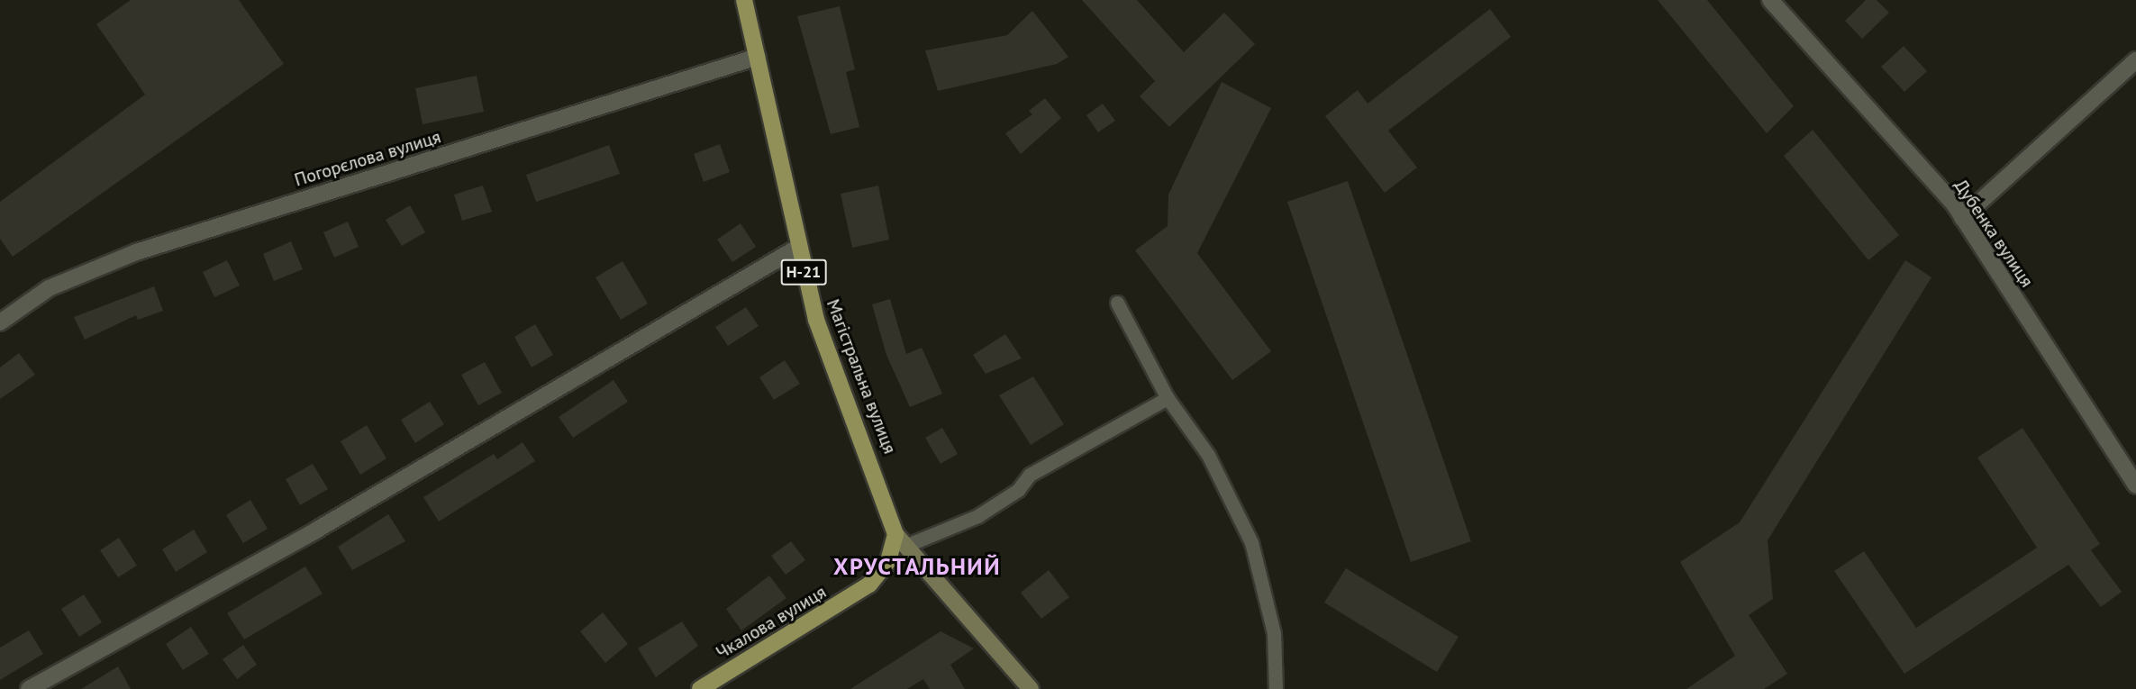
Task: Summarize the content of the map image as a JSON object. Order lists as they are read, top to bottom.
{
  "streets": {
    "main road": ["Н-21", "Магістральна вулиця", "Чкалова вулиця"],
    "street": ["Погорєлова вулиця", "Дубенка вулиця"]
  },
  "crossings": [
    ["Погорєлова вулиця", "Магістральна вулиця"],
    ["Магістральна вулиця", "Чкалова вулиця"]
  ],
  "districts": ["ХРУСТАЛЬНИЙ"]
}
